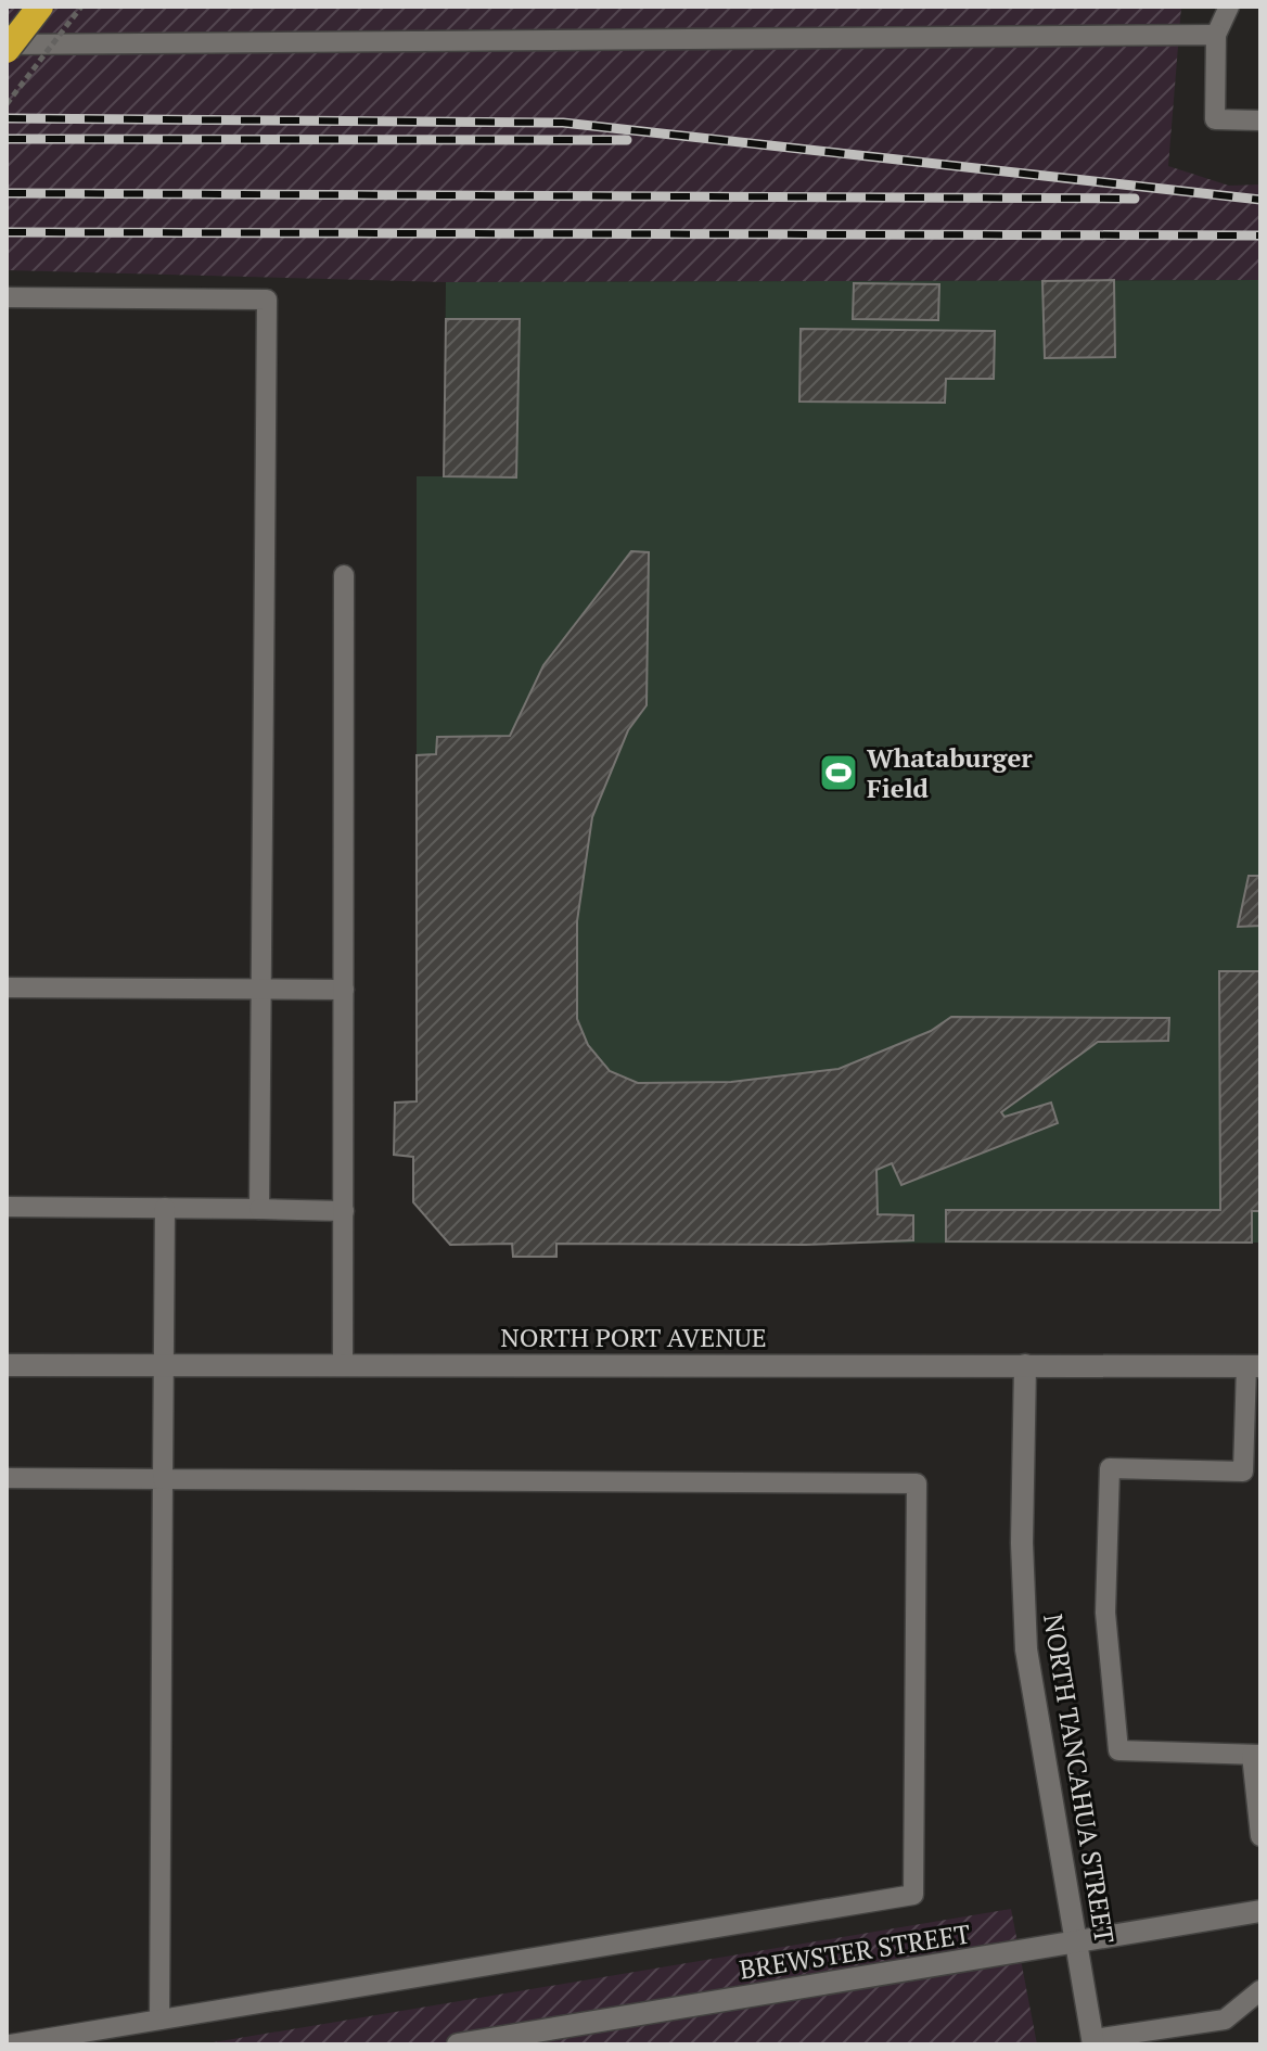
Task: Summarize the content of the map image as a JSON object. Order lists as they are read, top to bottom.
{
  "streets": {
    "street": ["NORTH PORT AVENUE", "NORTH TANCAHUA STREET", "BREWSTER STREET"]
  },
  "crossings": [
    ["NORTH PORT AVENUE", "NORTH TANCAHUA STREET"],
    ["NORTH TANCAHUA STREET", "BREWSTER STREET"]
  ],
  "places": {
    "sports": ["Whataburger Field"]
  }
}
